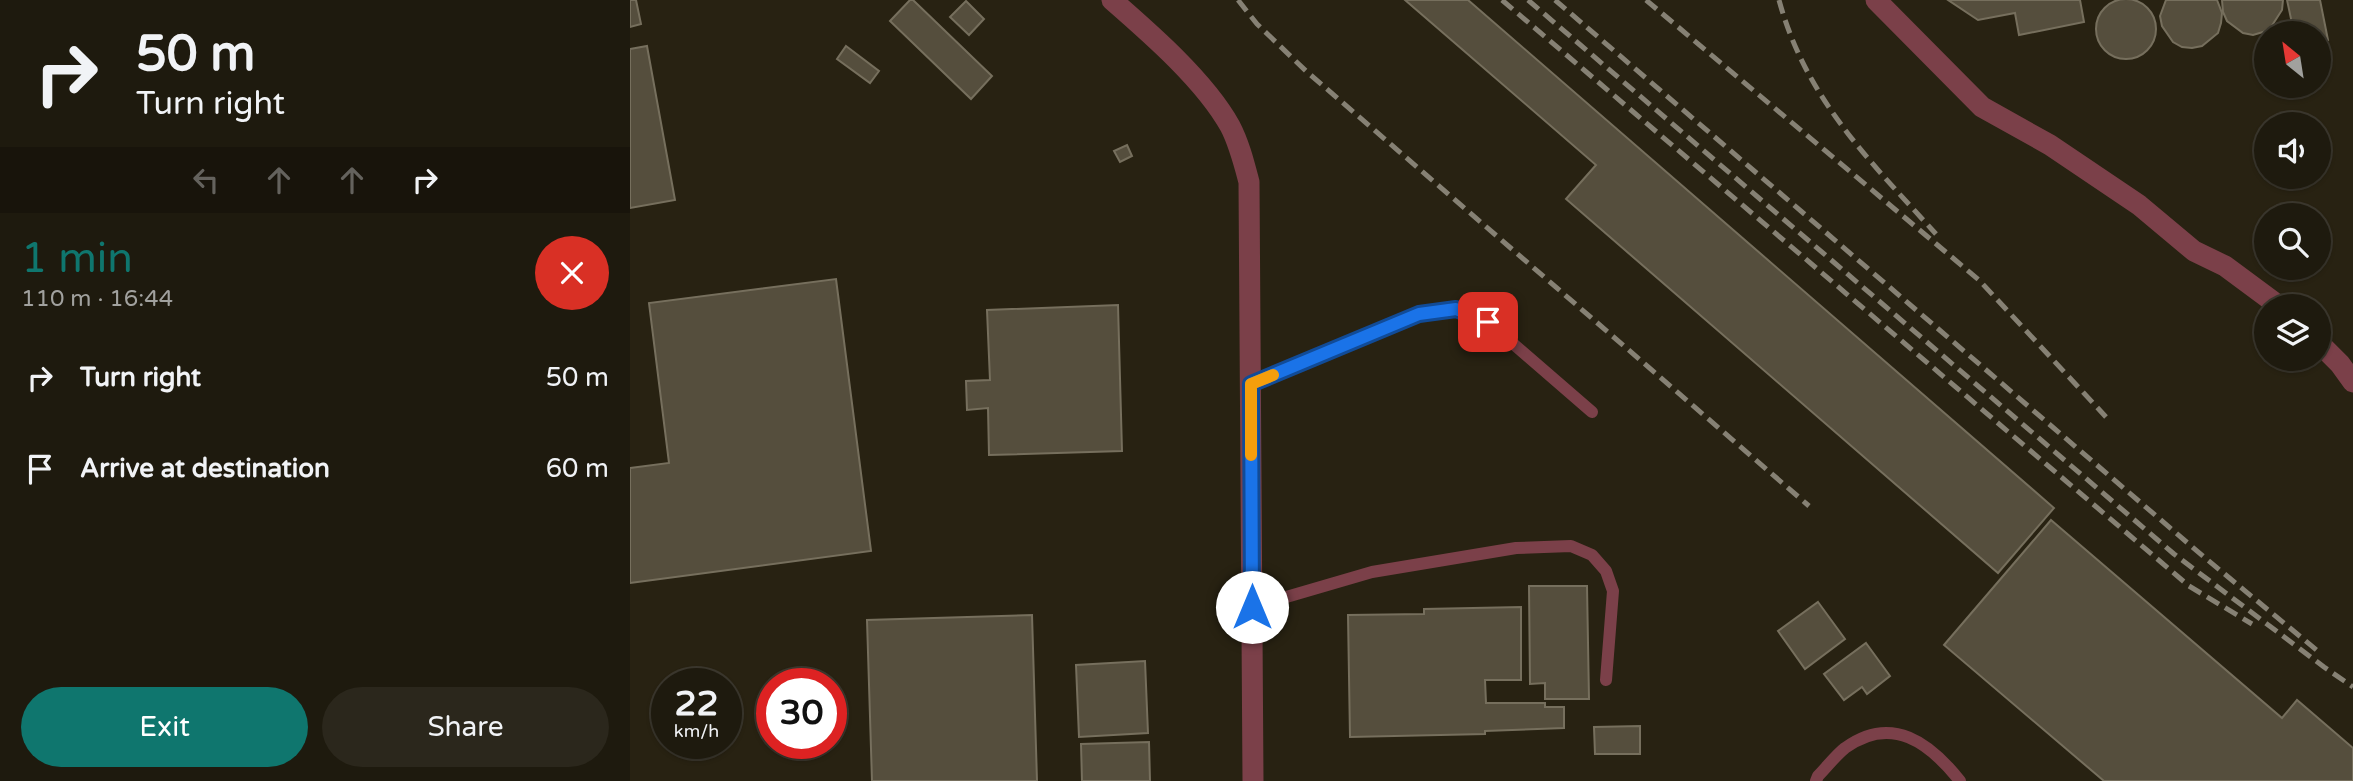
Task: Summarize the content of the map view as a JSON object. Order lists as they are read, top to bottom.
{
  "north": "top left",
  "page": {
    "turn": ["50 m", "Turn right"],
    "heading": ["1 min", "110 m · 16:44"],
    "list": [
      {
        "name": "Turn right",
        "value": "50 m"
      },
      {
        "name": "Arrive at destination",
        "value": "60 m"
      }
    ],
    "speed": "22 km/h",
    "limit": "30",
    "buttons": ["Exit", "Share"]
  }
}
